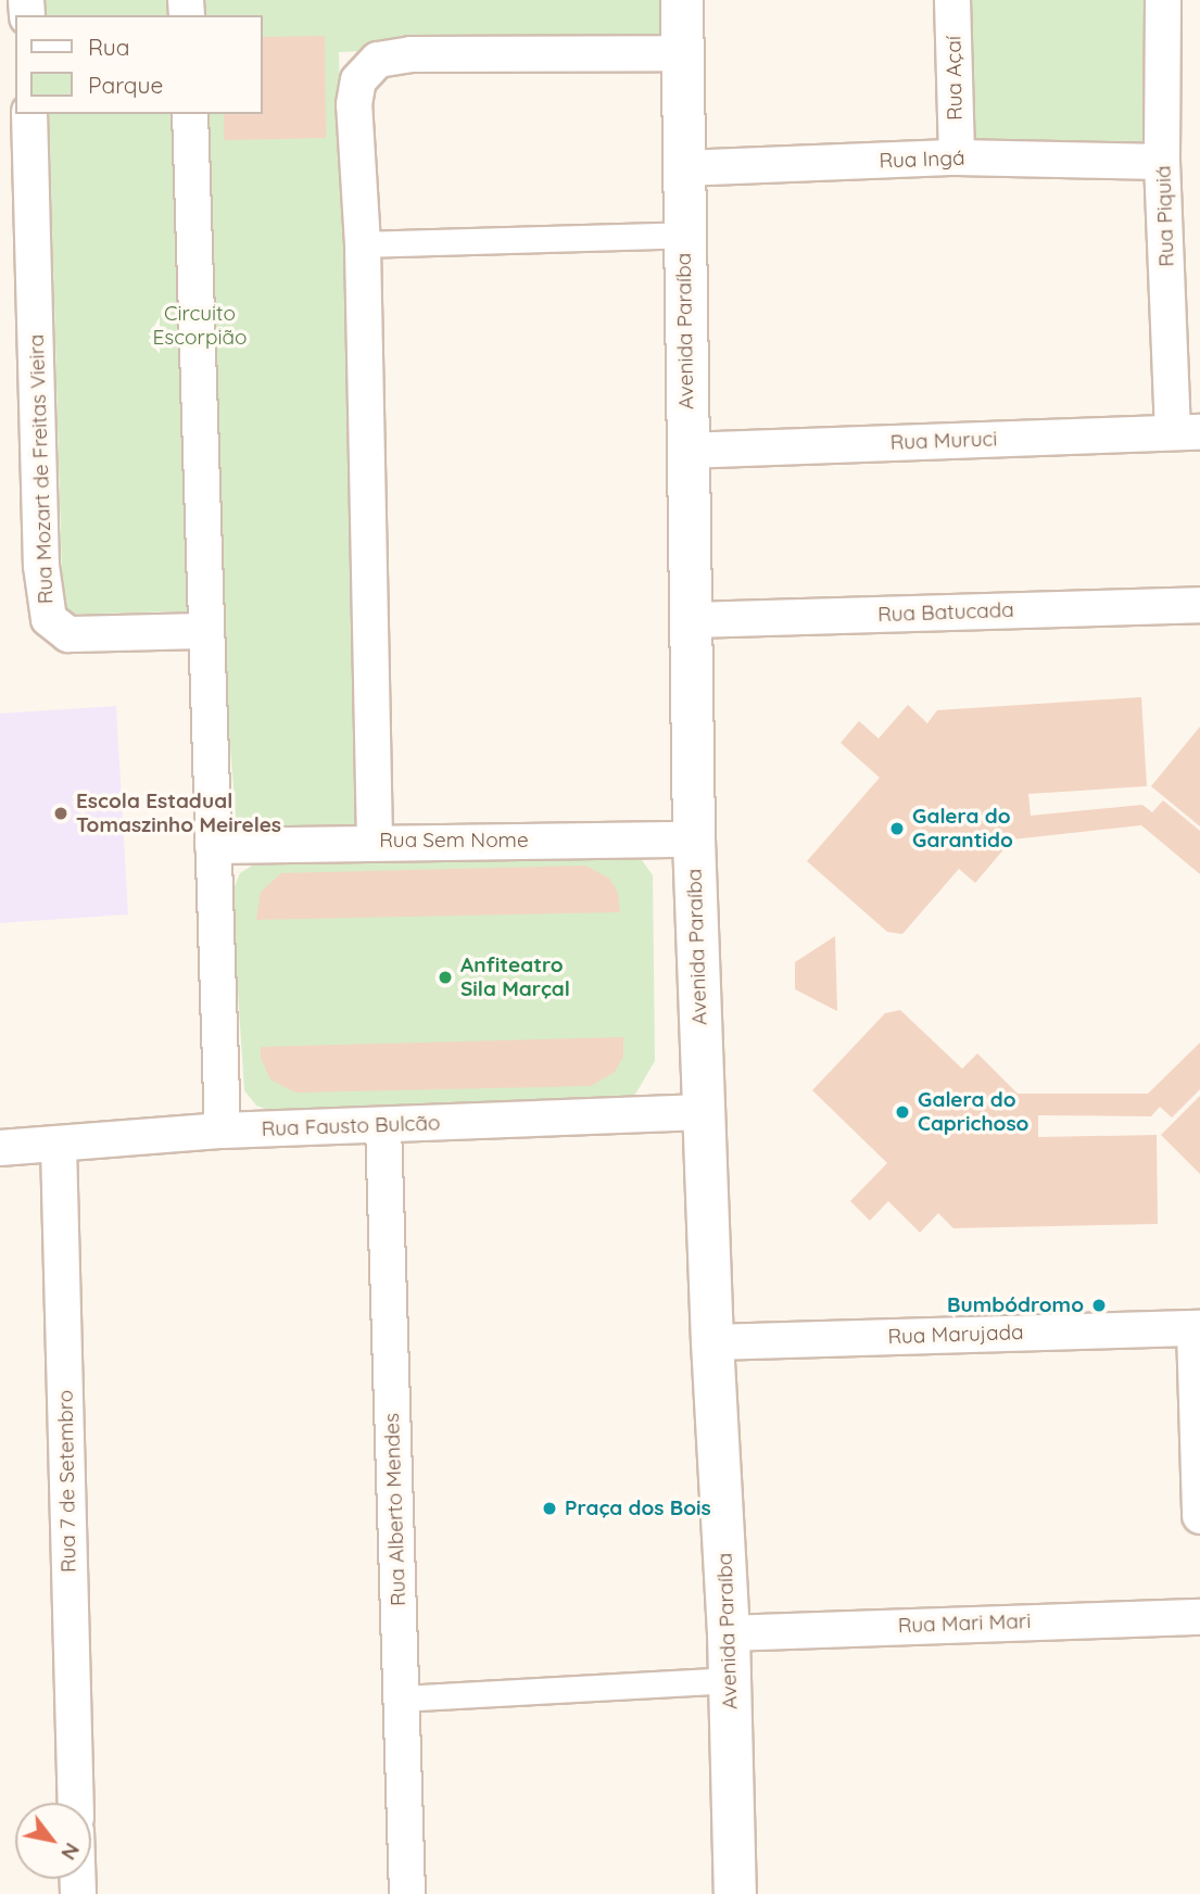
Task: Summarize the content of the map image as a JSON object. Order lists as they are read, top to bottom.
{
  "streets": {
    "street": [
      "Rua Açaí",
      "Rua Ingá",
      "Rua Piquiá",
      "Avenida Paraíba",
      "Rua Muruci",
      "Rua Mozart de Freitas Vieira",
      "Rua Batucada",
      "Rua Sem Nome",
      "Rua Fausto Bulcão",
      "Rua Marujada",
      "Rua 7 de Setembro",
      "Rua Alberto Mendes",
      "Rua Mari Mari"
    ]
  },
  "crossings": [
    ["Rua Açaí", "Rua Ingá"],
    ["Rua Ingá", "Rua Piquiá"],
    ["Rua Ingá", "Avenida Paraíba"],
    ["Rua Piquiá", "Rua Muruci"],
    ["Avenida Paraíba", "Rua Muruci"],
    ["Avenida Paraíba", "Rua Batucada"],
    ["Avenida Paraíba", "Rua Sem Nome"],
    ["Avenida Paraíba", "Rua Fausto Bulcão"],
    ["Avenida Paraíba", "Rua Marujada"],
    ["Avenida Paraíba", "Rua Mari Mari"],
    ["Rua Fausto Bulcão", "Rua 7 de Setembro"],
    ["Rua Fausto Bulcão", "Rua Alberto Mendes"]
  ],
  "parks": ["Circuito Escorpião"],
  "places": [
    "Escola Estadual Tomaszinho Meireles",
    "Galera do Garantido",
    "Anfiteatro Sila Marçal",
    "Galera do Caprichoso",
    "Bumbódromo",
    "Praça dos Bois"
  ],
  "legend": ["Rua", "Parque"],
  "north": "bottom right"
}
